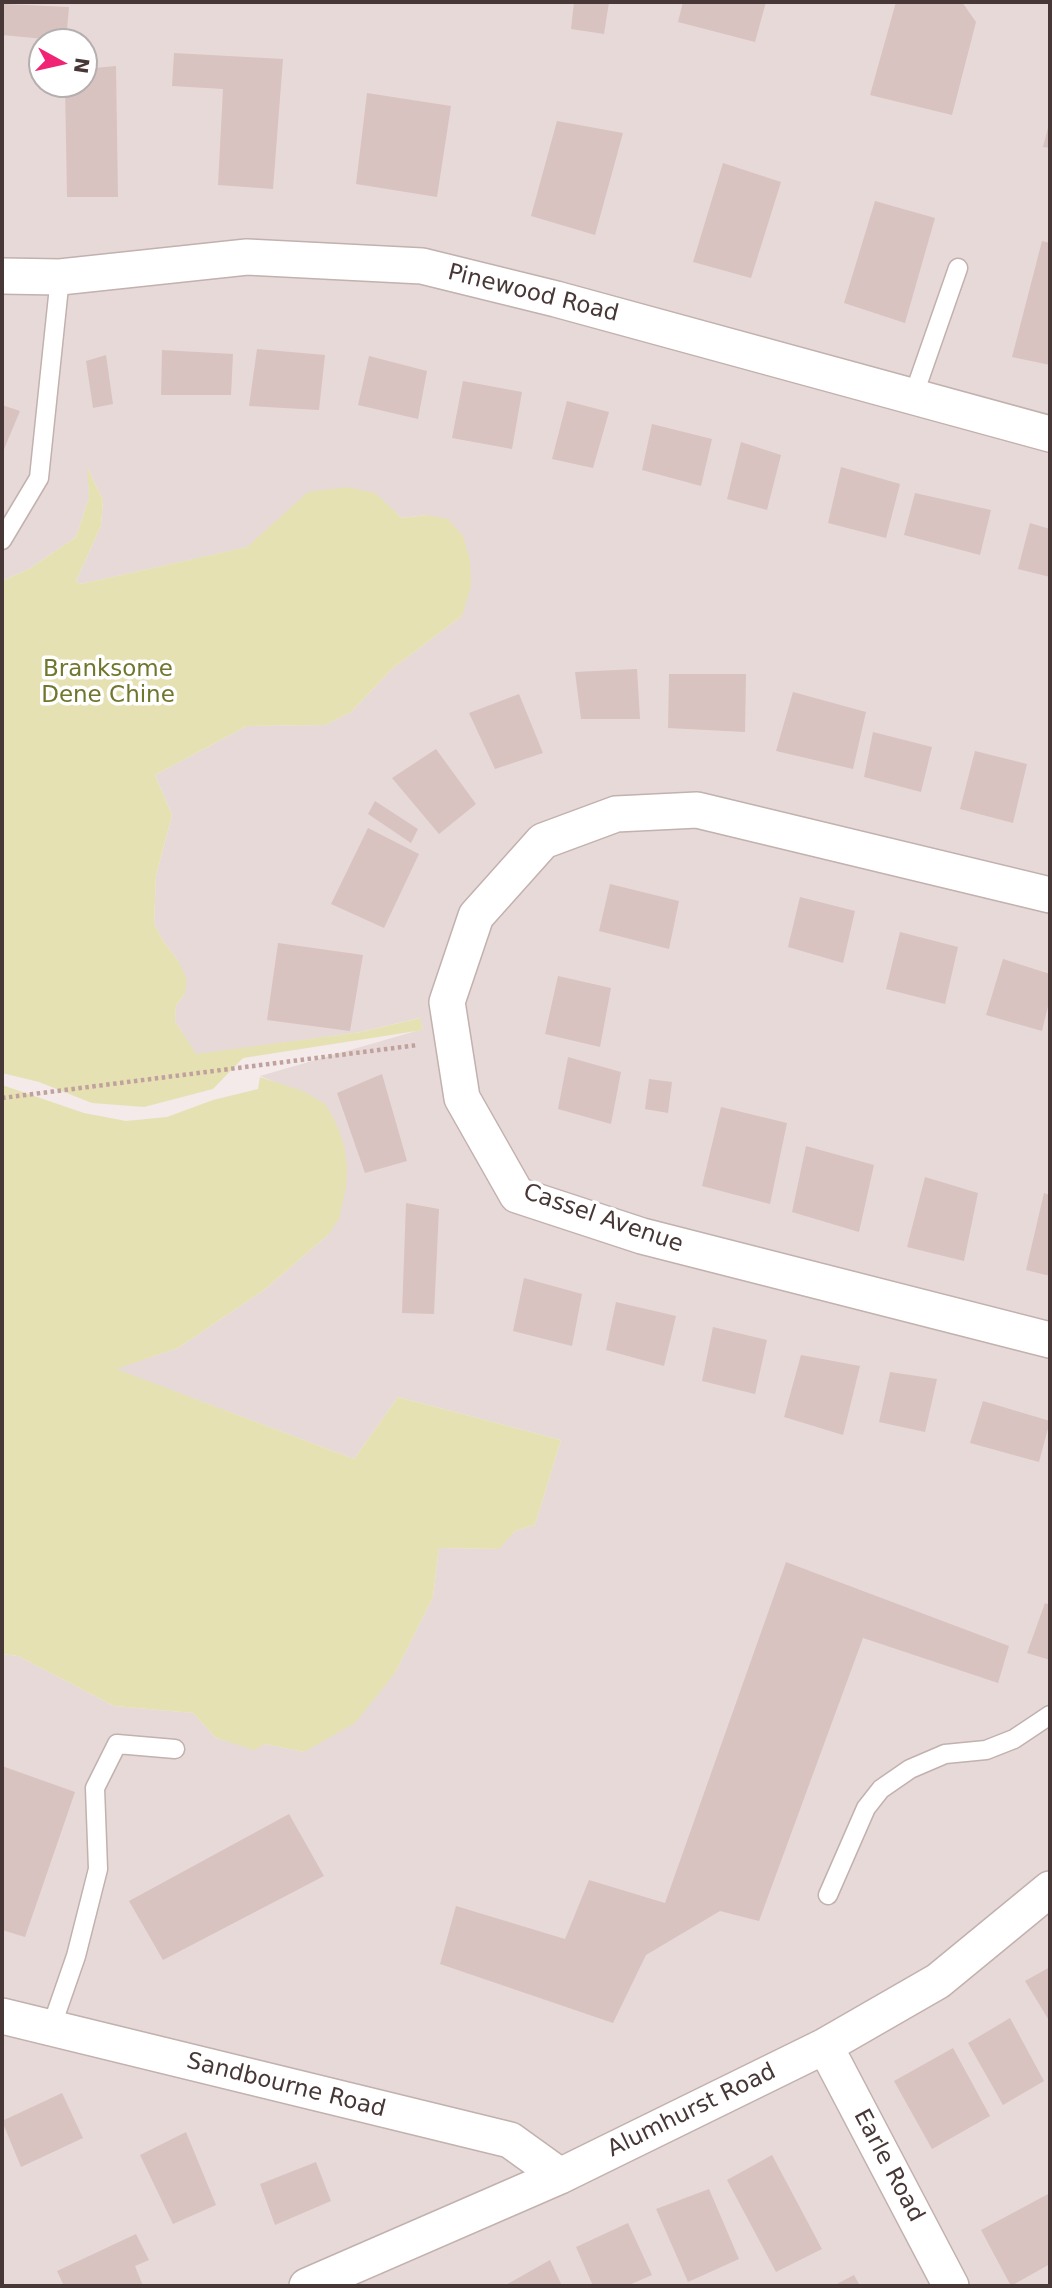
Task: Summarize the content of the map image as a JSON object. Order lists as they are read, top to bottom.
{
  "streets": {
    "street": [
      "Pinewood Road",
      "Cassel Avenue",
      "Sandbourne Road",
      "Alumhurst Road",
      "Earle Road"
    ]
  },
  "crossings": [
    ["Sandbourne Road", "Alumhurst Road"],
    ["Alumhurst Road", "Earle Road"]
  ],
  "parks": ["Branksome Dene Chine"],
  "north": "right"
}
